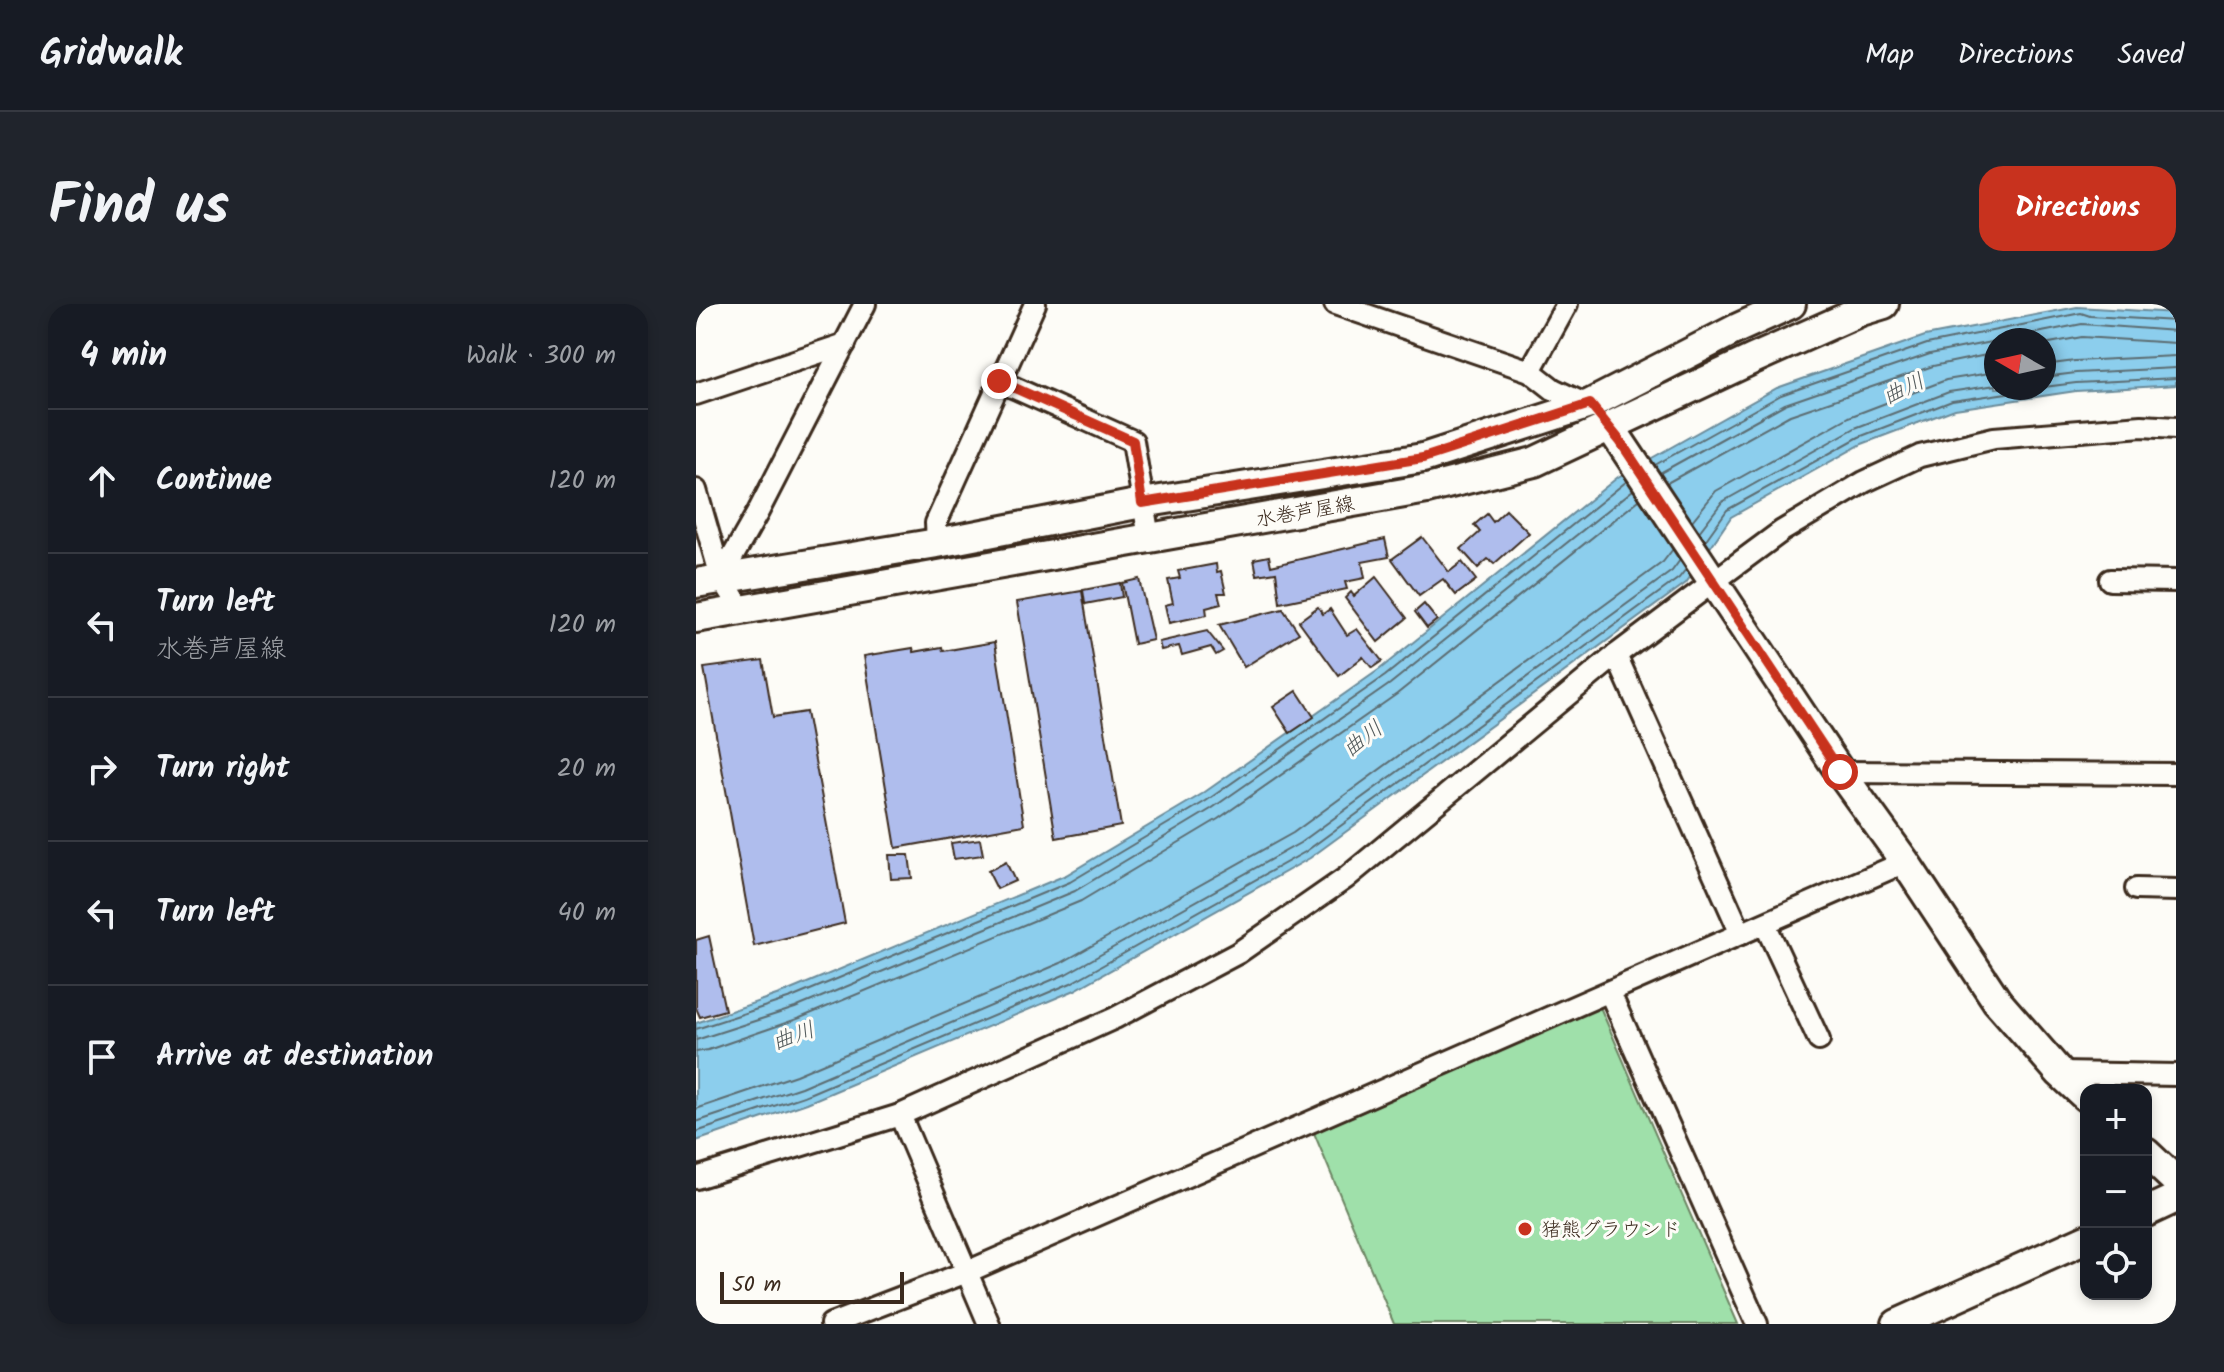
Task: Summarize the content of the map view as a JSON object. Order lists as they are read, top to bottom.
{
  "streets": {
    "main road": ["水巻芦屋線"]
  },
  "water": ["曲川"],
  "places": ["猪熊グラウンド"],
  "scale_bar": "50 m",
  "north": "left",
  "page": {
    "header": "Gridwalk",
    "nav": ["Map", "Directions", "Saved"],
    "title": "Find us",
    "buttons": "Directions",
    "heading": ["4 min", "Walk · 300 m"],
    "list": [
      ["Continue", "120 m"],
      ["Turn left", "水巻芦屋線", "120 m"],
      ["Turn right", "20 m"],
      ["Turn left", "40 m"],
      "Arrive at destination"
    ],
    "map_buttons": ["+", "−"],
    "scale": "50 m"
  }
}
